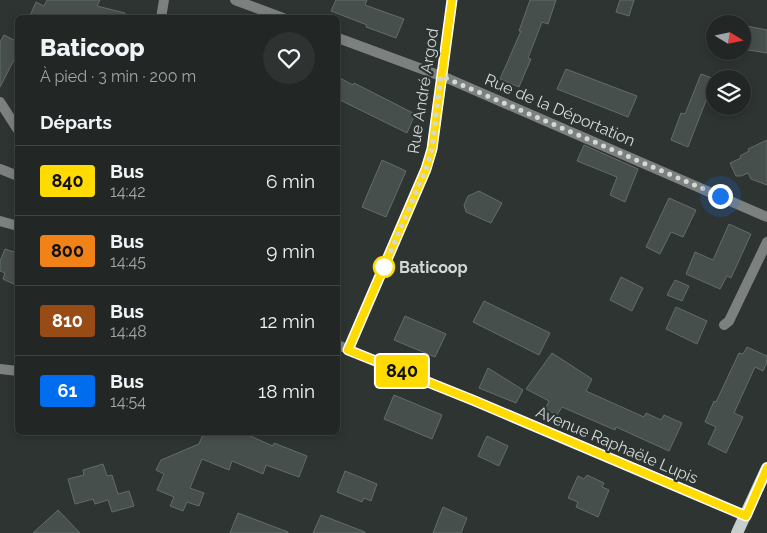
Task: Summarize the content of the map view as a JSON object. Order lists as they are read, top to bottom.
{
  "streets": {
    "street": ["Rue André Argod", "Rue de la Déportation", "Avenue Raphaële Lupis"]
  },
  "crossings": [
    ["Rue André Argod", "Rue de la Déportation"],
    ["Rue André Argod", "Avenue Raphaële Lupis"]
  ],
  "places": ["Baticoop"],
  "lines": ["bus line 840"],
  "north": "right",
  "page": {
    "on_map": "840",
    "heading": [
      ["Baticoop", "À pied · 3 min · 200 m"],
      "Départs"
    ],
    "list": [
      {
        "mark": "840",
        "name": "Bus",
        "note": "14:42",
        "value": "6 min"
      },
      {
        "mark": "800",
        "name": "Bus",
        "note": "14:45",
        "value": "9 min"
      },
      {
        "mark": "810",
        "name": "Bus",
        "note": "14:48",
        "value": "12 min"
      },
      {
        "mark": "61",
        "name": "Bus",
        "note": "14:54",
        "value": "18 min"
      }
    ]
  }
}
